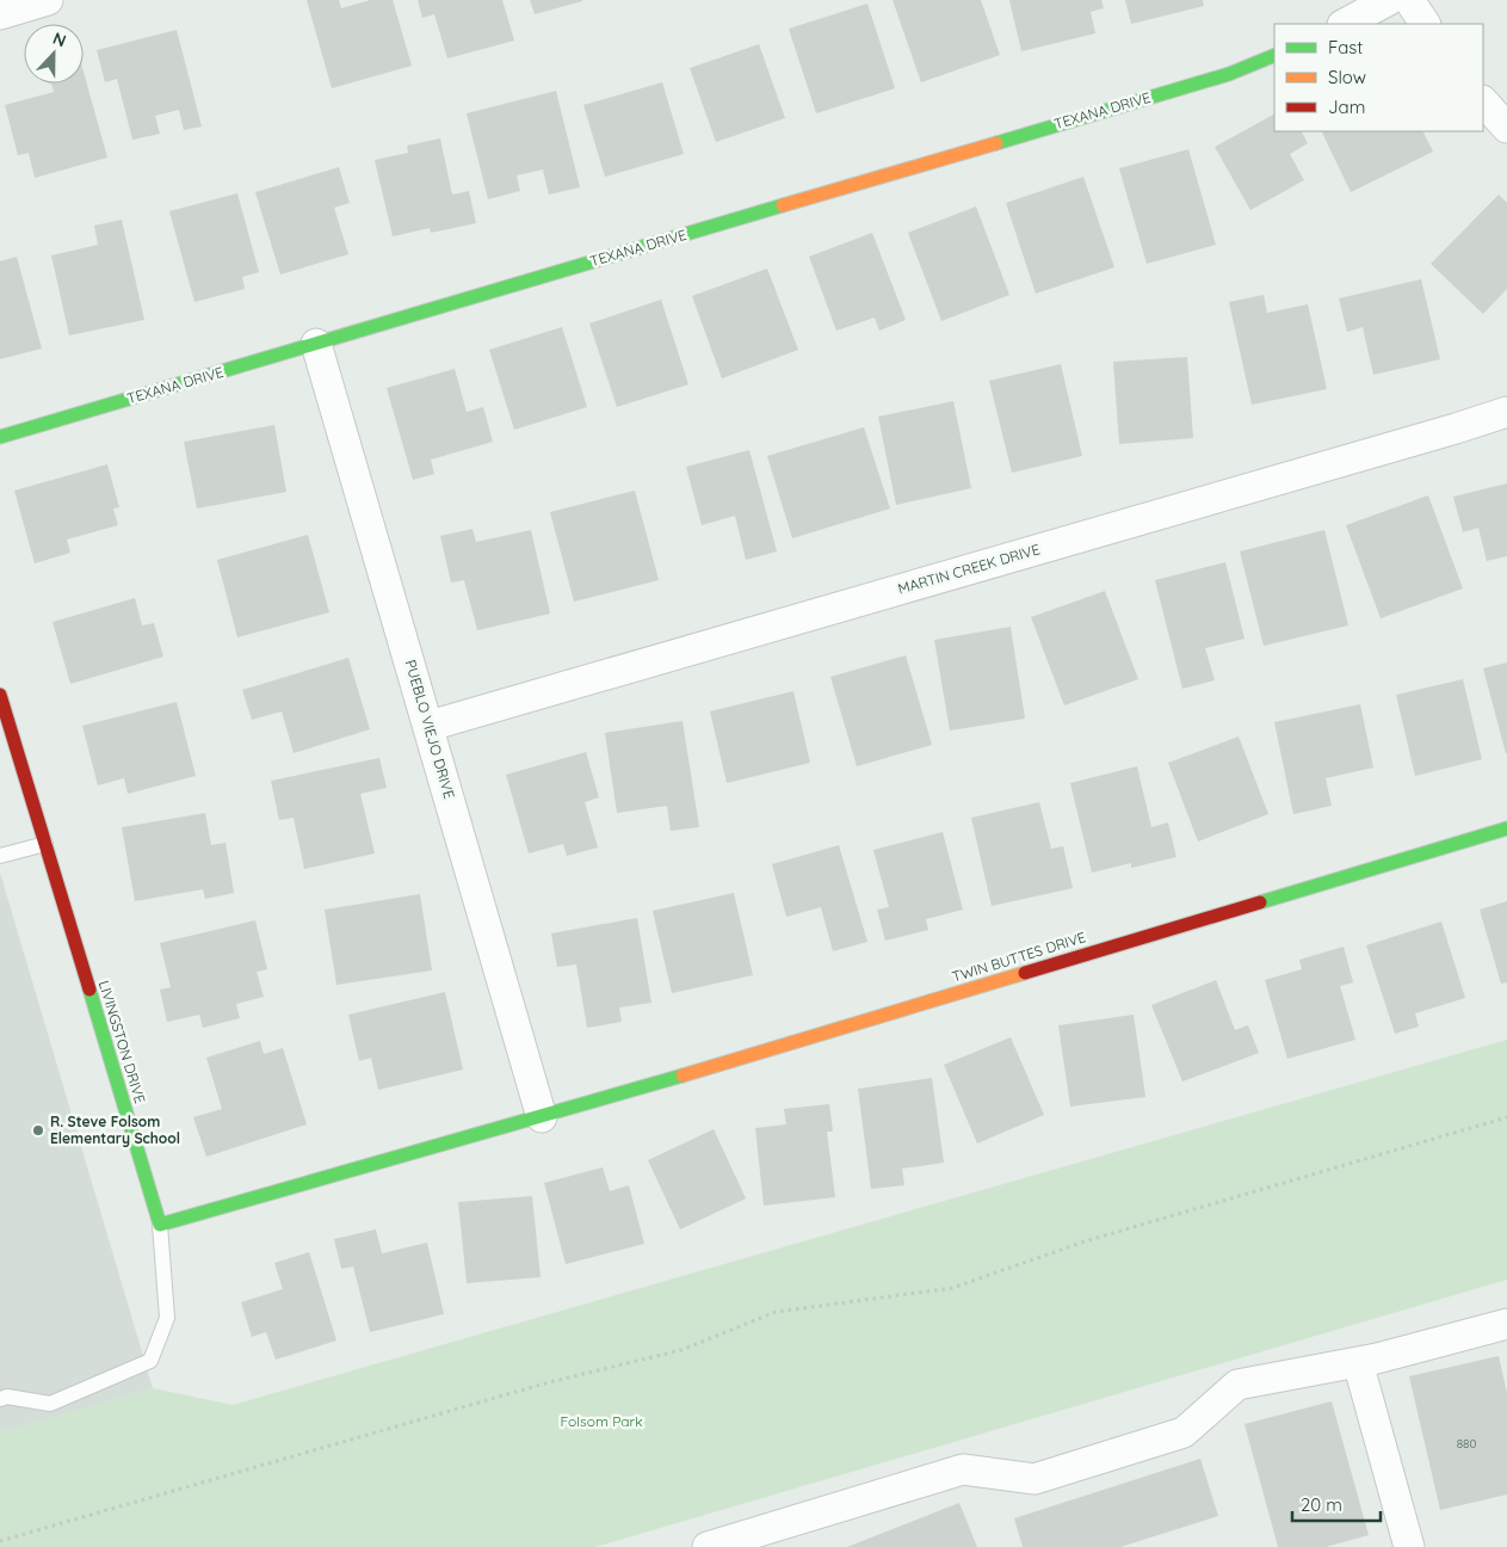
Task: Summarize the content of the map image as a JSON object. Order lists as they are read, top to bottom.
{
  "streets": {
    "street": [
      "TEXANA DRIVE",
      "MARTIN CREEK DRIVE",
      "PUEBLO VIEJO DRIVE",
      "TWIN BUTTES DRIVE",
      "LIVINGSTON DRIVE"
    ]
  },
  "crossings": [
    ["TEXANA DRIVE", "PUEBLO VIEJO DRIVE"],
    ["MARTIN CREEK DRIVE", "PUEBLO VIEJO DRIVE"],
    ["PUEBLO VIEJO DRIVE", "TWIN BUTTES DRIVE"]
  ],
  "parks": ["Folsom Park"],
  "places": ["R. Steve Folsom Elementary School"],
  "house_numbers": ["880"],
  "legend": ["Fast", "Slow", "Jam"],
  "scale_bar": "20 m",
  "north": "top"
}
